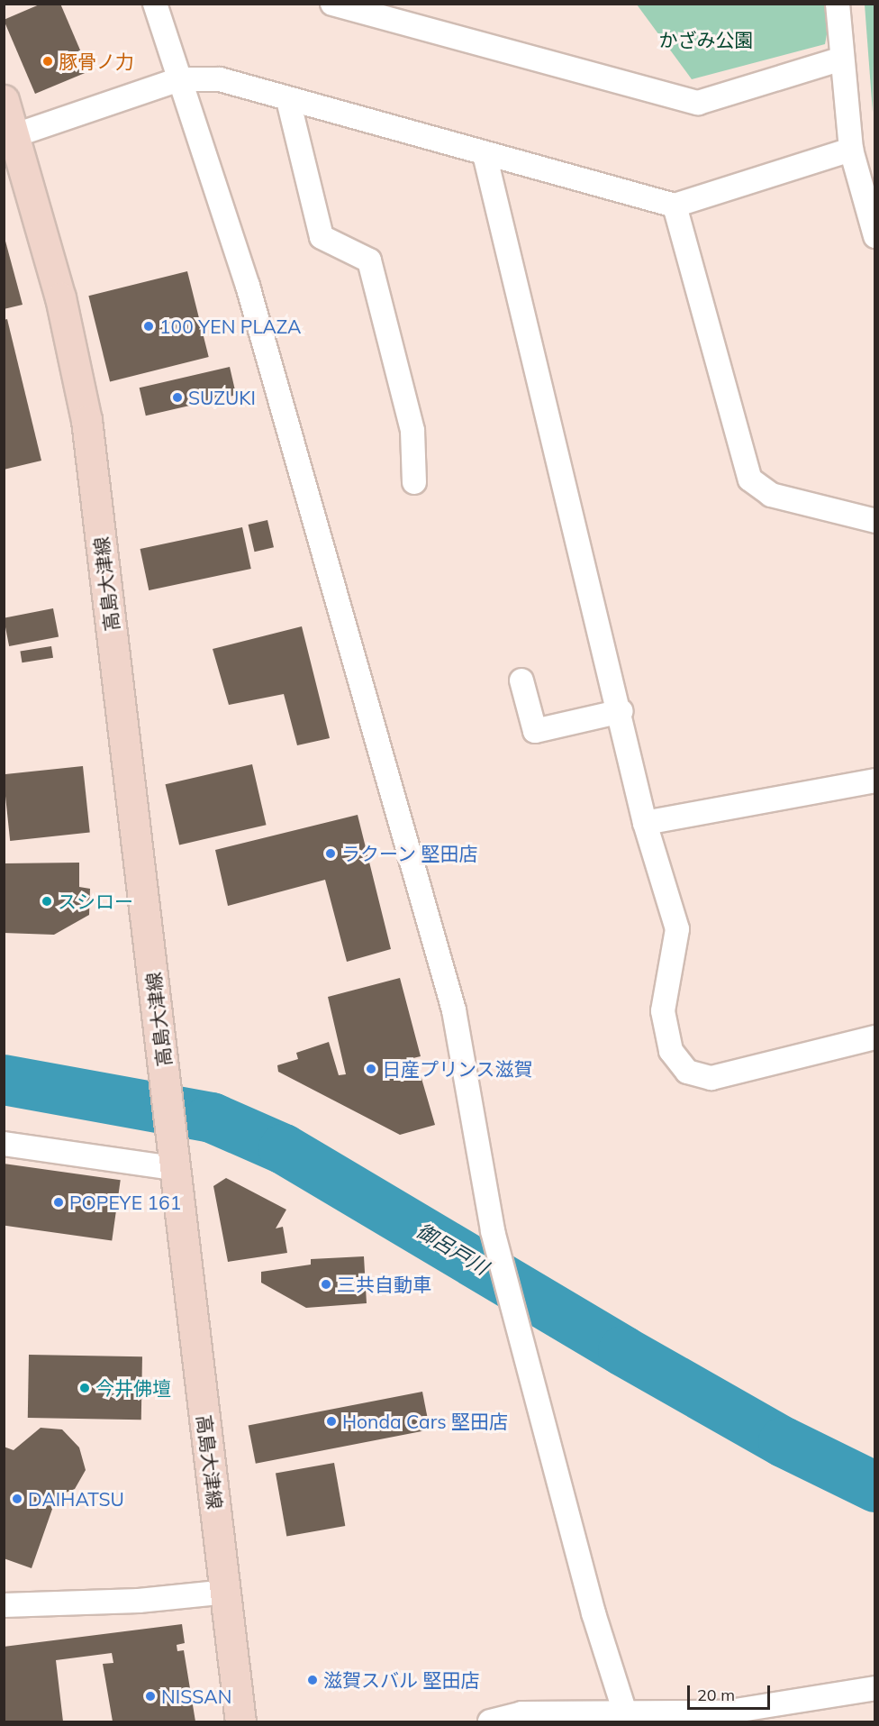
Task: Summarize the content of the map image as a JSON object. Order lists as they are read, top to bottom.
{
  "streets": {
    "main road": ["高島大津線"]
  },
  "water": ["御呂戸川"],
  "parks": ["かざみ公園"],
  "places": [
    "豚骨ノ力",
    "100 YEN PLAZA",
    "SUZUKI",
    "ラクーン 堅田店",
    "スシロー",
    "日産プリンス滋賀",
    "POPEYE 161",
    "三共自動車",
    "今井佛壇",
    "Honda Cars 堅田店",
    "DAIHATSU",
    "滋賀スバル 堅田店",
    "NISSAN"
  ],
  "scale_bar": "20 m"
}
